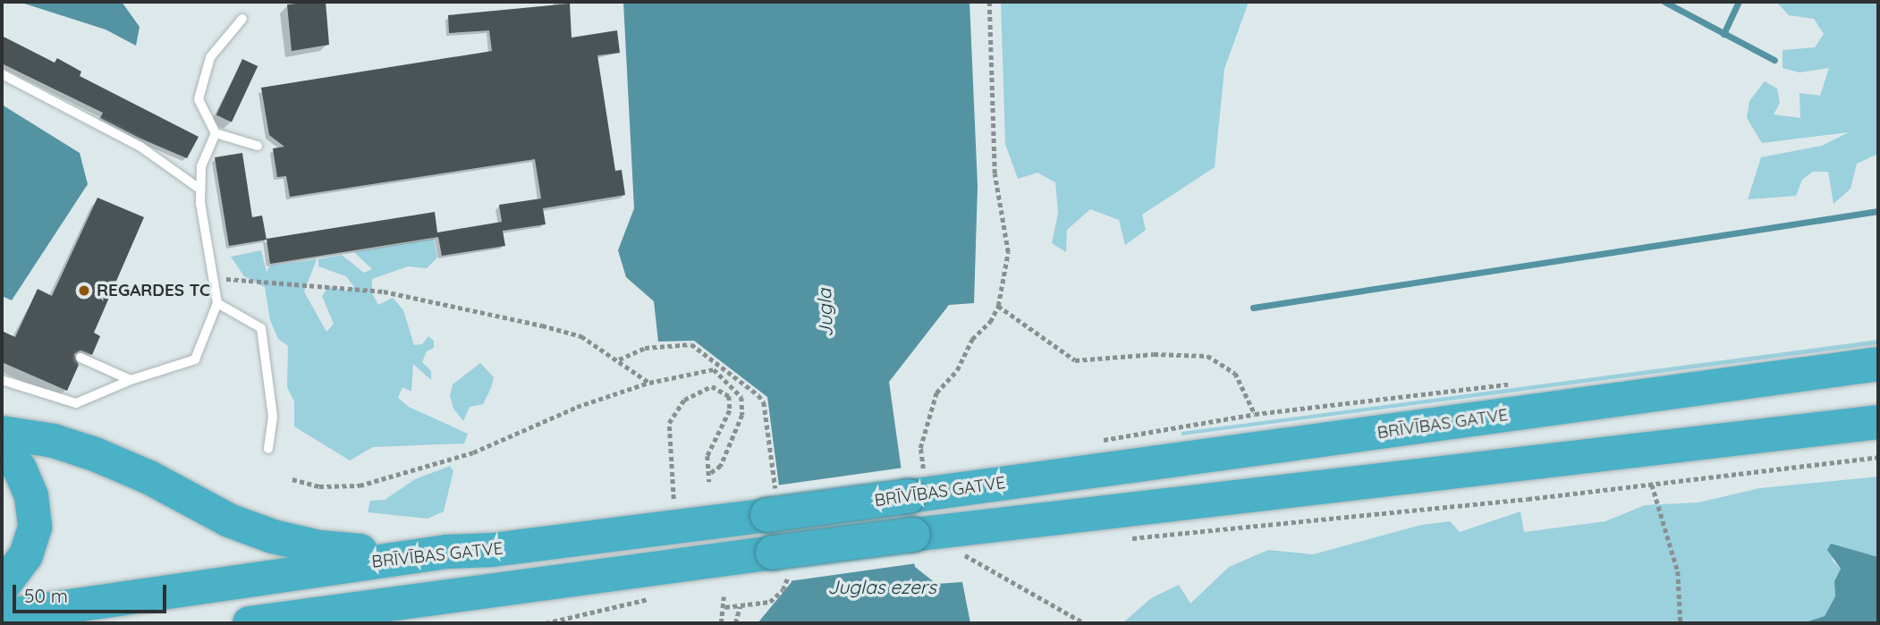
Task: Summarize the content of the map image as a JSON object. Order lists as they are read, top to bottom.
{
  "streets": {
    "highway": ["BRĪVĪBAS GATVE"]
  },
  "water": ["Jugla", "Juglas ezers"],
  "places": ["REGARDES TC"],
  "scale_bar": "50 m"
}
